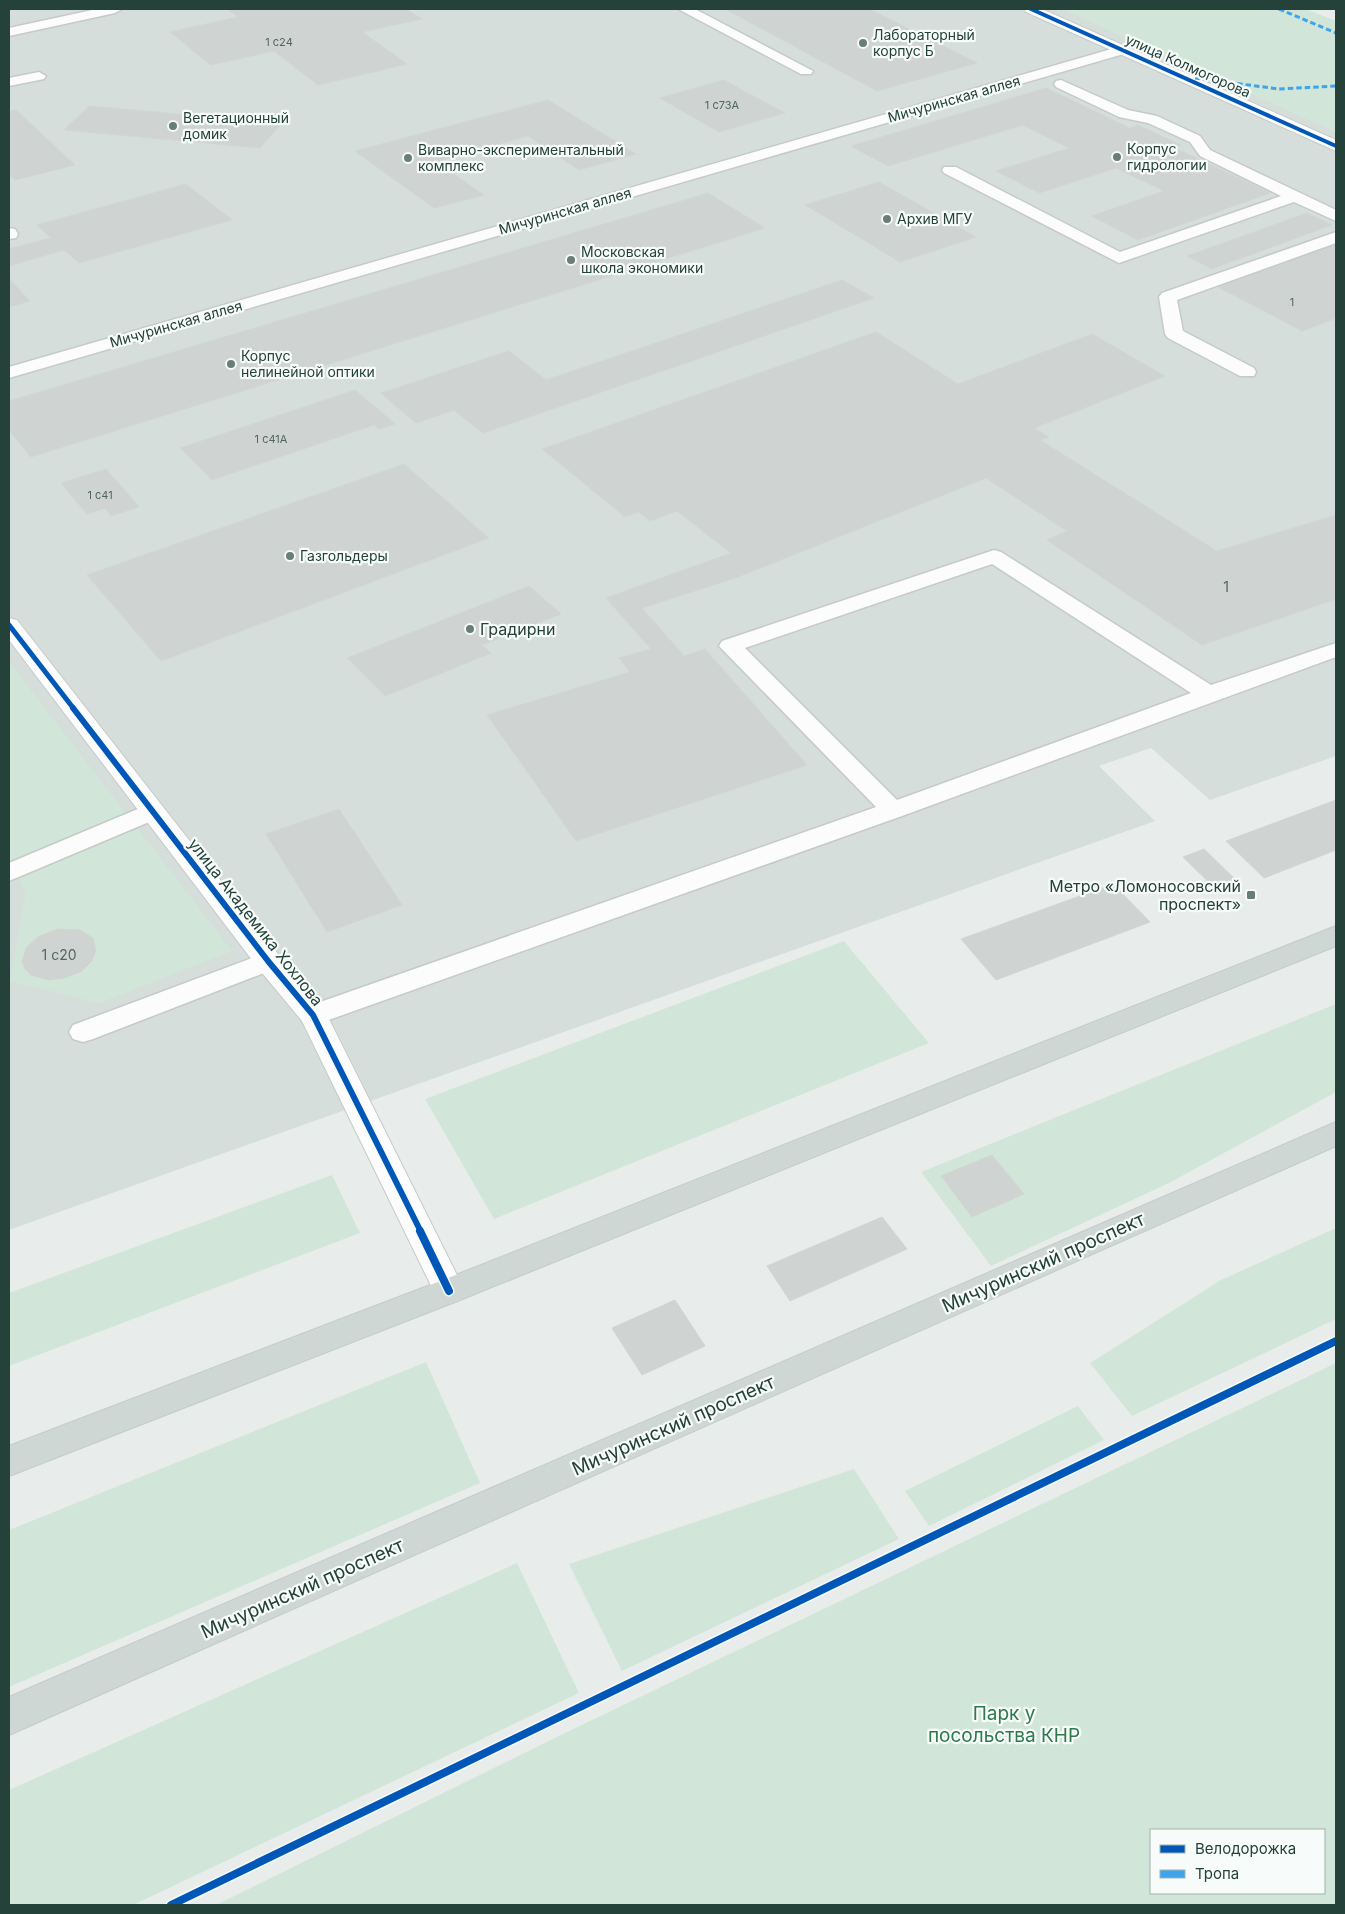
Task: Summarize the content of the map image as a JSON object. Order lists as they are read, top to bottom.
{
  "streets": {
    "main road": ["Мичуринский проспект"],
    "street": ["улица Колмогорова", "улица Академика Хохлова"],
    "lane": ["Мичуринская аллея"]
  },
  "crossings": [
    ["улица Колмогорова", "Мичуринская аллея"]
  ],
  "parks": ["Парк у посольства КНР"],
  "places": {
    "other": [
      "Лабораторный корпус Б",
      "Вегетационный домик",
      "Корпус гидрологии",
      "Виварно-экспериментальный комплекс",
      "Архив МГУ",
      "Московская школа экономики",
      "Корпус нелинейной оптики",
      "Газгольдеры",
      "Градирни"
    ],
    "transit": ["Метро «Ломоносовский проспект»"]
  },
  "house_numbers": [
    "1 с24",
    "1 с73А",
    "1",
    "1 с41А",
    "1 с41",
    "1",
    "1 с20"
  ],
  "legend": ["Велодорожка", "Тропа"]
}
